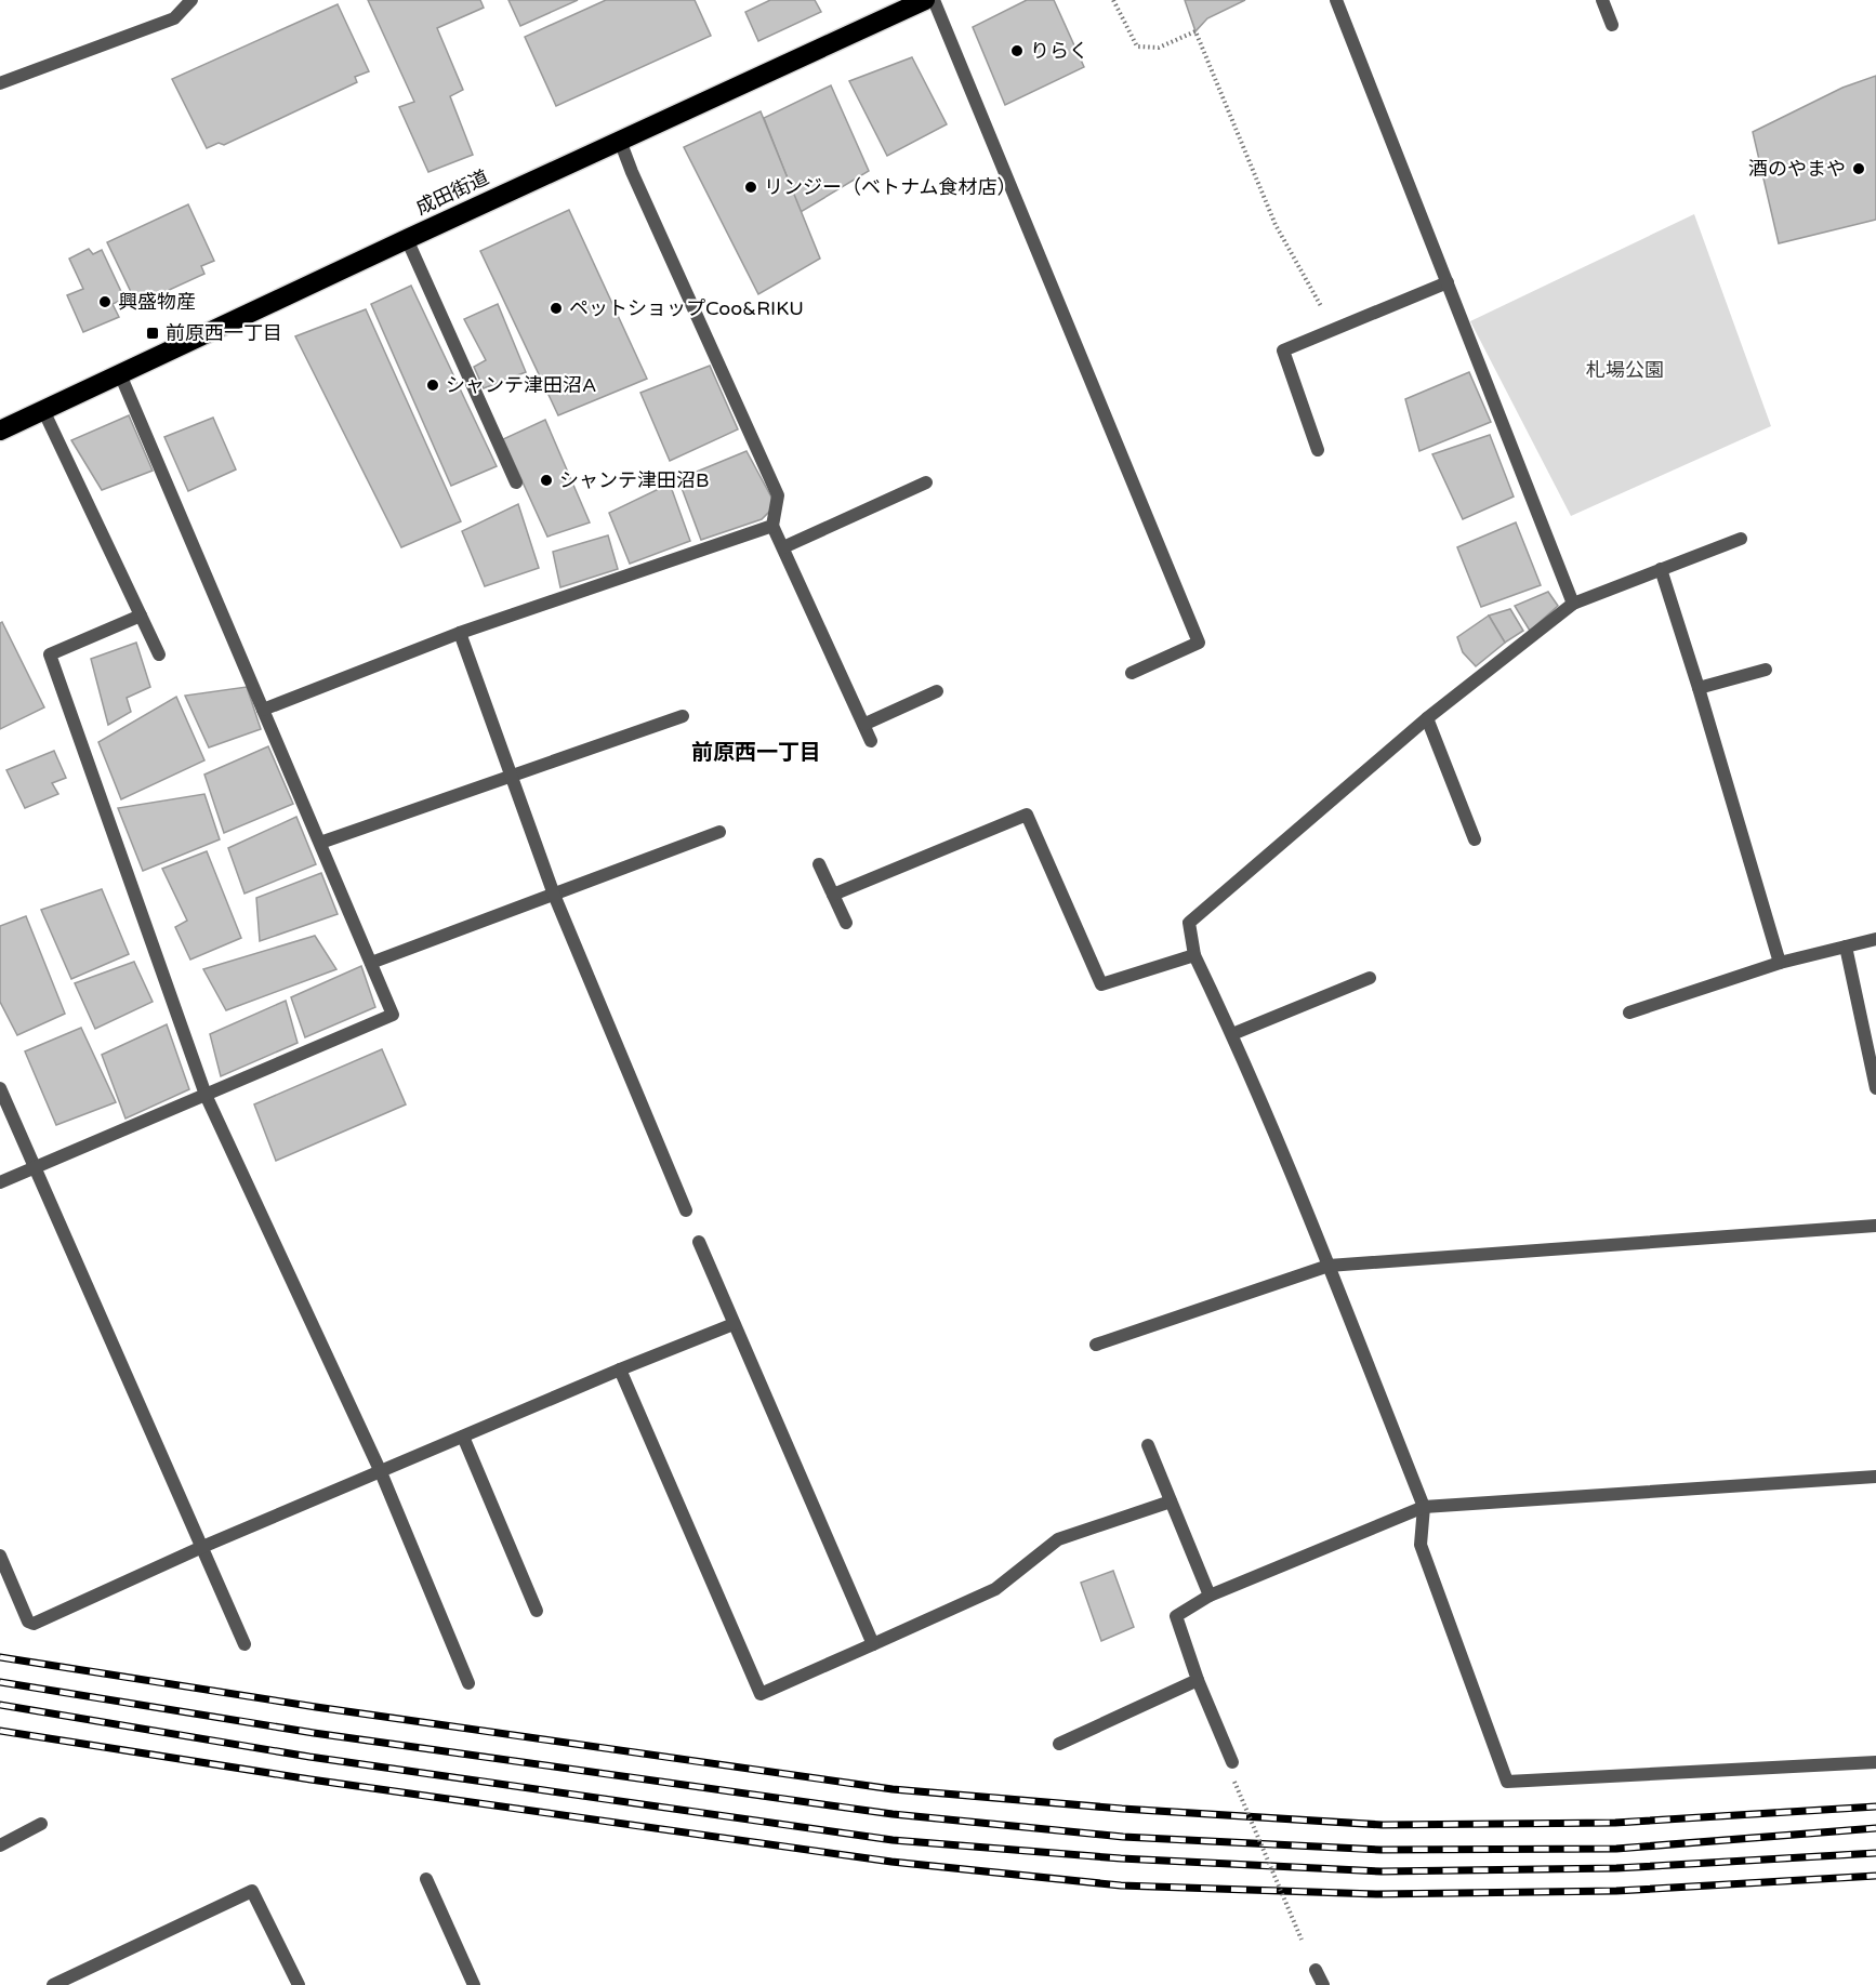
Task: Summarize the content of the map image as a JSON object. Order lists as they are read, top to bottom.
{
  "streets": {
    "highway": ["成田街道"]
  },
  "districts": ["前原西一丁目"],
  "parks": ["札場公園"],
  "places": {
    "other": [
      "りらく",
      "酒のやまや",
      "リンジー（ベトナム食材店）",
      "興盛物産",
      "ペットショップCoo&RIKU",
      "シャンテ津田沼A",
      "シャンテ津田沼B"
    ],
    "transit": ["前原西一丁目"]
  }
}
